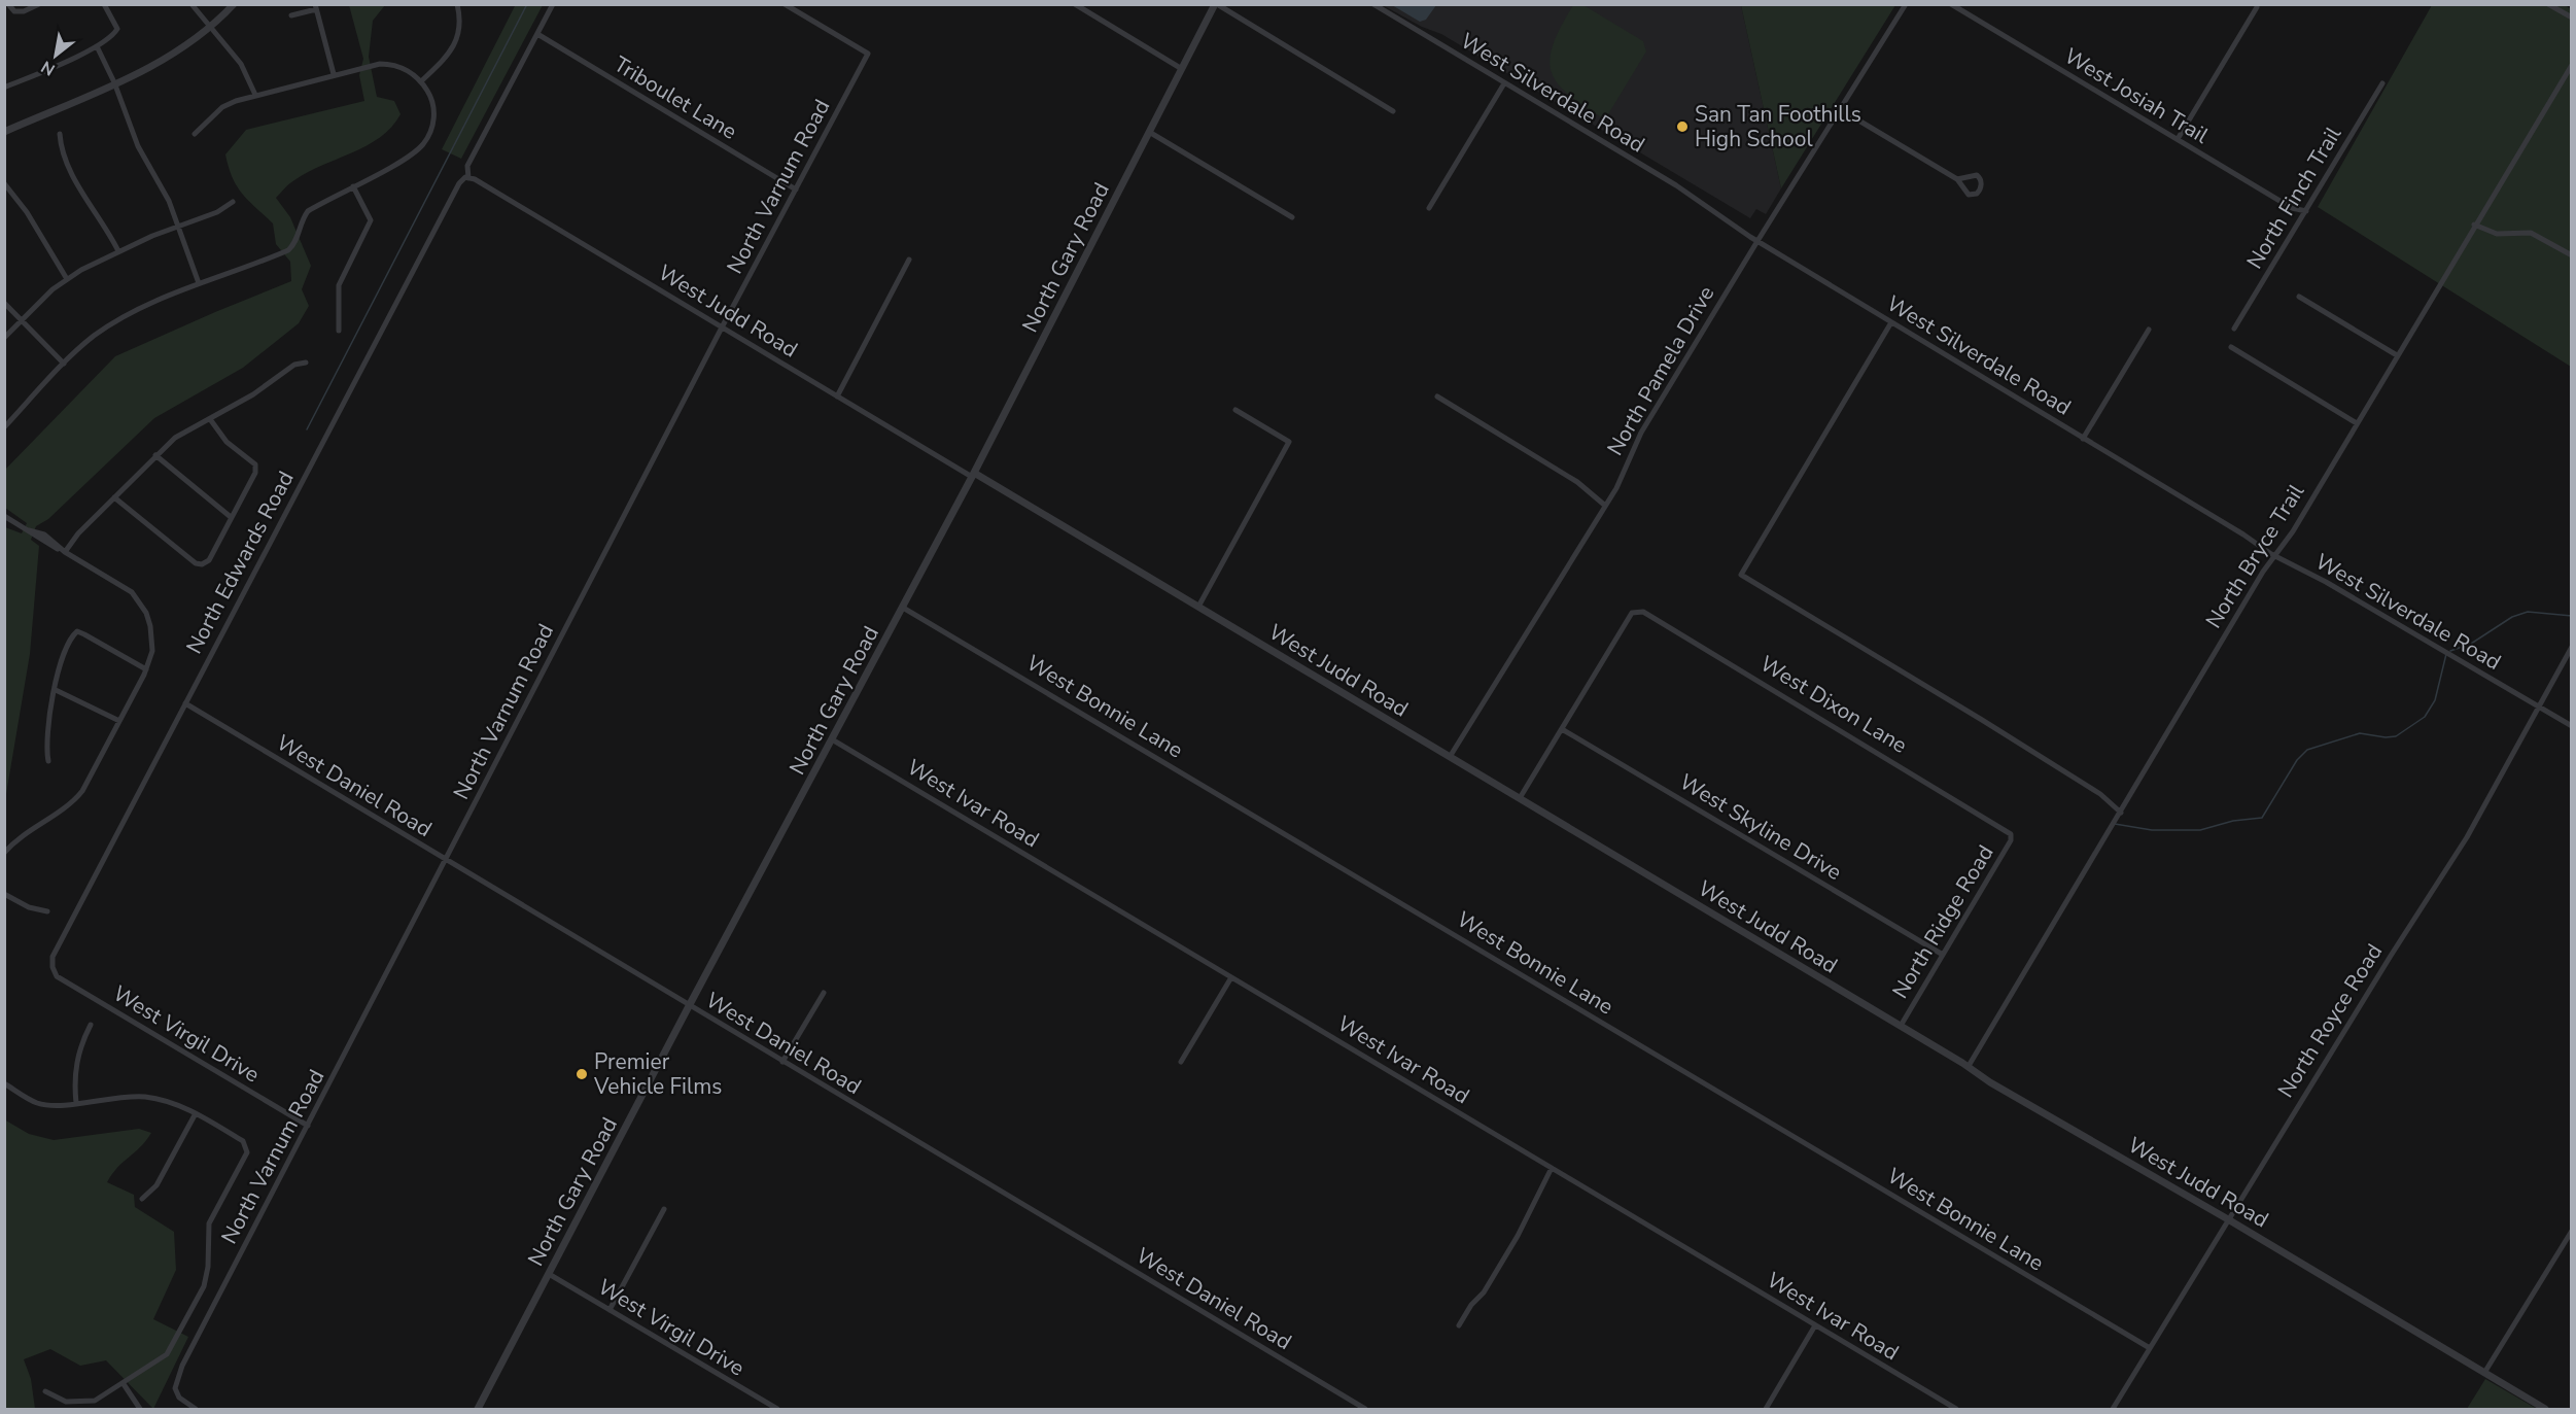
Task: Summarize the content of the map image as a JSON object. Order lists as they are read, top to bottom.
{
  "streets": {
    "street": [
      "West Silverdale Road",
      "West Josiah Trail",
      "Triboulet Lane",
      "North Varnum Road",
      "North Finch Trail",
      "North Gary Road",
      "West Judd Road",
      "North Pamela Drive",
      "North Bryce Trail",
      "North Edwards Road",
      "West Dixon Lane",
      "West Bonnie Lane",
      "West Daniel Road",
      "West Ivar Road",
      "West Skyline Drive",
      "North Ridge Road",
      "North Royce Road",
      "West Virgil Drive"
    ]
  },
  "crossings": [
    ["West Silverdale Road", "North Pamela Drive"],
    ["West Silverdale Road", "North Bryce Trail"],
    ["West Silverdale Road", "North Royce Road"],
    ["West Josiah Trail", "North Finch Trail"],
    ["Triboulet Lane", "North Varnum Road"],
    ["Triboulet Lane", "North Edwards Road"],
    ["North Varnum Road", "West Judd Road"],
    ["North Varnum Road", "West Daniel Road"],
    ["North Varnum Road", "West Virgil Drive"],
    ["North Gary Road", "West Judd Road"],
    ["North Gary Road", "West Bonnie Lane"],
    ["North Gary Road", "West Daniel Road"],
    ["North Gary Road", "West Ivar Road"],
    ["North Gary Road", "West Virgil Drive"],
    ["West Judd Road", "North Pamela Drive"],
    ["West Judd Road", "North Bryce Trail"],
    ["West Judd Road", "North Edwards Road"],
    ["West Judd Road", "North Ridge Road"],
    ["West Judd Road", "North Royce Road"],
    ["North Edwards Road", "West Daniel Road"],
    ["North Edwards Road", "West Virgil Drive"],
    ["West Dixon Lane", "West Skyline Drive"],
    ["West Dixon Lane", "North Ridge Road"],
    ["West Bonnie Lane", "North Royce Road"],
    ["West Skyline Drive", "North Ridge Road"]
  ],
  "places": ["San Tan Foothills High School", "Premier Vehicle Films"],
  "north": "bottom left"
}
